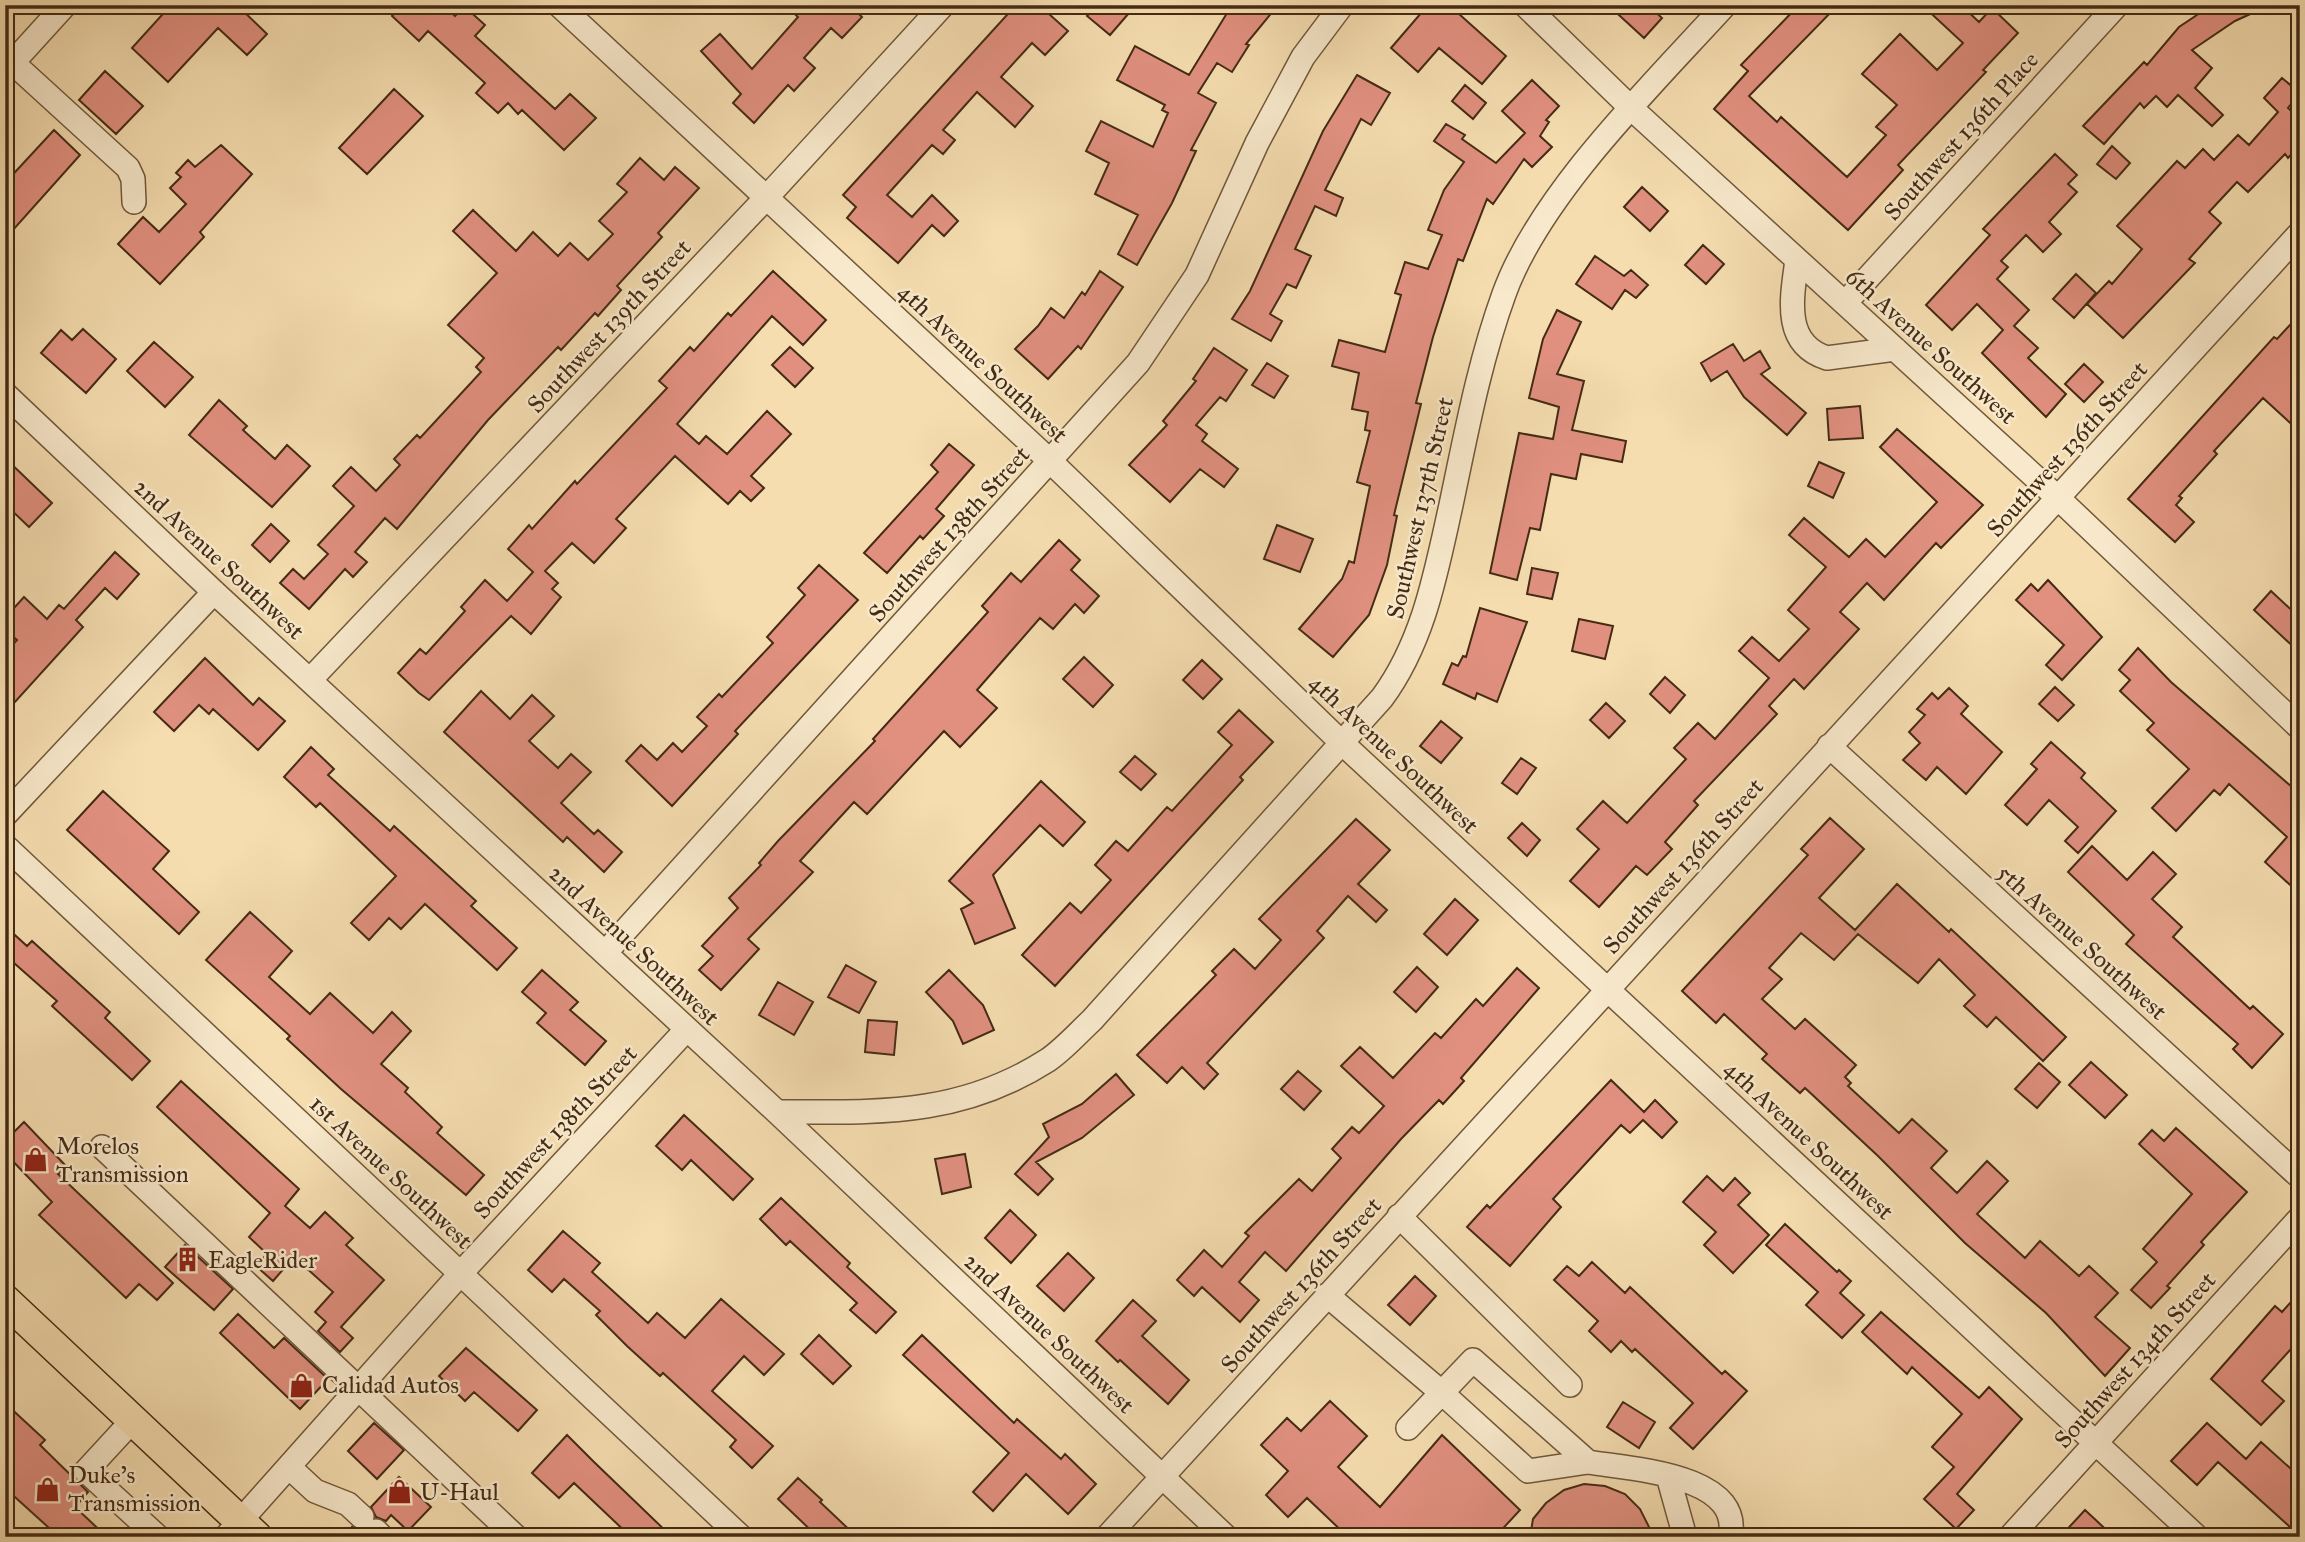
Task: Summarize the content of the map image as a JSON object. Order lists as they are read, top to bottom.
{
  "streets": {
    "street": [
      "Southwest 136th Place",
      "Southwest 139th Street",
      "6th Avenue Southwest",
      "4th Avenue Southwest",
      "Southwest 136th Street",
      "Southwest 137th Street",
      "Southwest 138th Street",
      "2nd Avenue Southwest",
      "5th Avenue Southwest",
      "1st Avenue Southwest",
      "Southwest 134th Street"
    ]
  },
  "crossings": [
    ["Southwest 136th Place", "6th Avenue Southwest"],
    ["Southwest 139th Street", "4th Avenue Southwest"],
    ["Southwest 139th Street", "2nd Avenue Southwest"],
    ["6th Avenue Southwest", "Southwest 136th Street"],
    ["6th Avenue Southwest", "Southwest 137th Street"],
    ["4th Avenue Southwest", "Southwest 136th Street"],
    ["4th Avenue Southwest", "Southwest 137th Street"],
    ["4th Avenue Southwest", "Southwest 138th Street"],
    ["4th Avenue Southwest", "Southwest 134th Street"],
    ["Southwest 136th Street", "2nd Avenue Southwest"],
    ["Southwest 136th Street", "5th Avenue Southwest"],
    ["Southwest 137th Street", "2nd Avenue Southwest"],
    ["Southwest 138th Street", "2nd Avenue Southwest"],
    ["Southwest 138th Street", "1st Avenue Southwest"]
  ],
  "places": {
    "shop": [
      "Morelos Transmission",
      "Calidad Autos",
      "Duke's Transmission",
      "U-Haul"
    ],
    "building": ["EagleRider"]
  }
}
